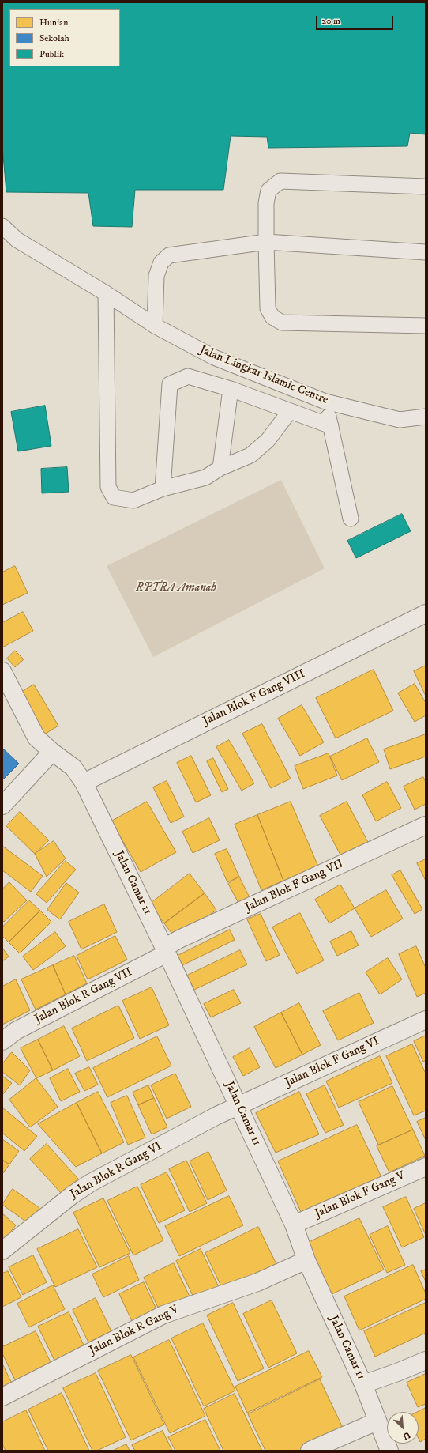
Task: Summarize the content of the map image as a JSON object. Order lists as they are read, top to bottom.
{
  "streets": {
    "street": [
      "Jalan Blok F Gang VIII",
      "Jalan Camar 11",
      "Jalan Blok F Gang VII",
      "Jalan Blok R Gang VII",
      "Jalan Blok F Gang VI",
      "Jalan Blok R Gang VI",
      "Jalan Blok F Gang V",
      "Jalan Blok R Gang V"
    ],
    "lane": ["Jalan Lingkar Islamic Centre"]
  },
  "crossings": [
    ["Jalan Blok F Gang VIII", "Jalan Camar 11"],
    ["Jalan Camar 11", "Jalan Blok F Gang VII"],
    ["Jalan Camar 11", "Jalan Blok R Gang VII"],
    ["Jalan Camar 11", "Jalan Blok F Gang VI"],
    ["Jalan Camar 11", "Jalan Blok R Gang VI"],
    ["Jalan Camar 11", "Jalan Blok F Gang V"],
    ["Jalan Camar 11", "Jalan Blok R Gang V"],
    ["Jalan Blok F Gang VII", "Jalan Blok R Gang VII"],
    ["Jalan Blok F Gang VI", "Jalan Blok R Gang VI"]
  ],
  "parks": ["RPTRA Amanah"],
  "legend": ["Hunian", "Sekolah", "Publik"],
  "scale_bar": "20 m",
  "north": "bottom right"
}
